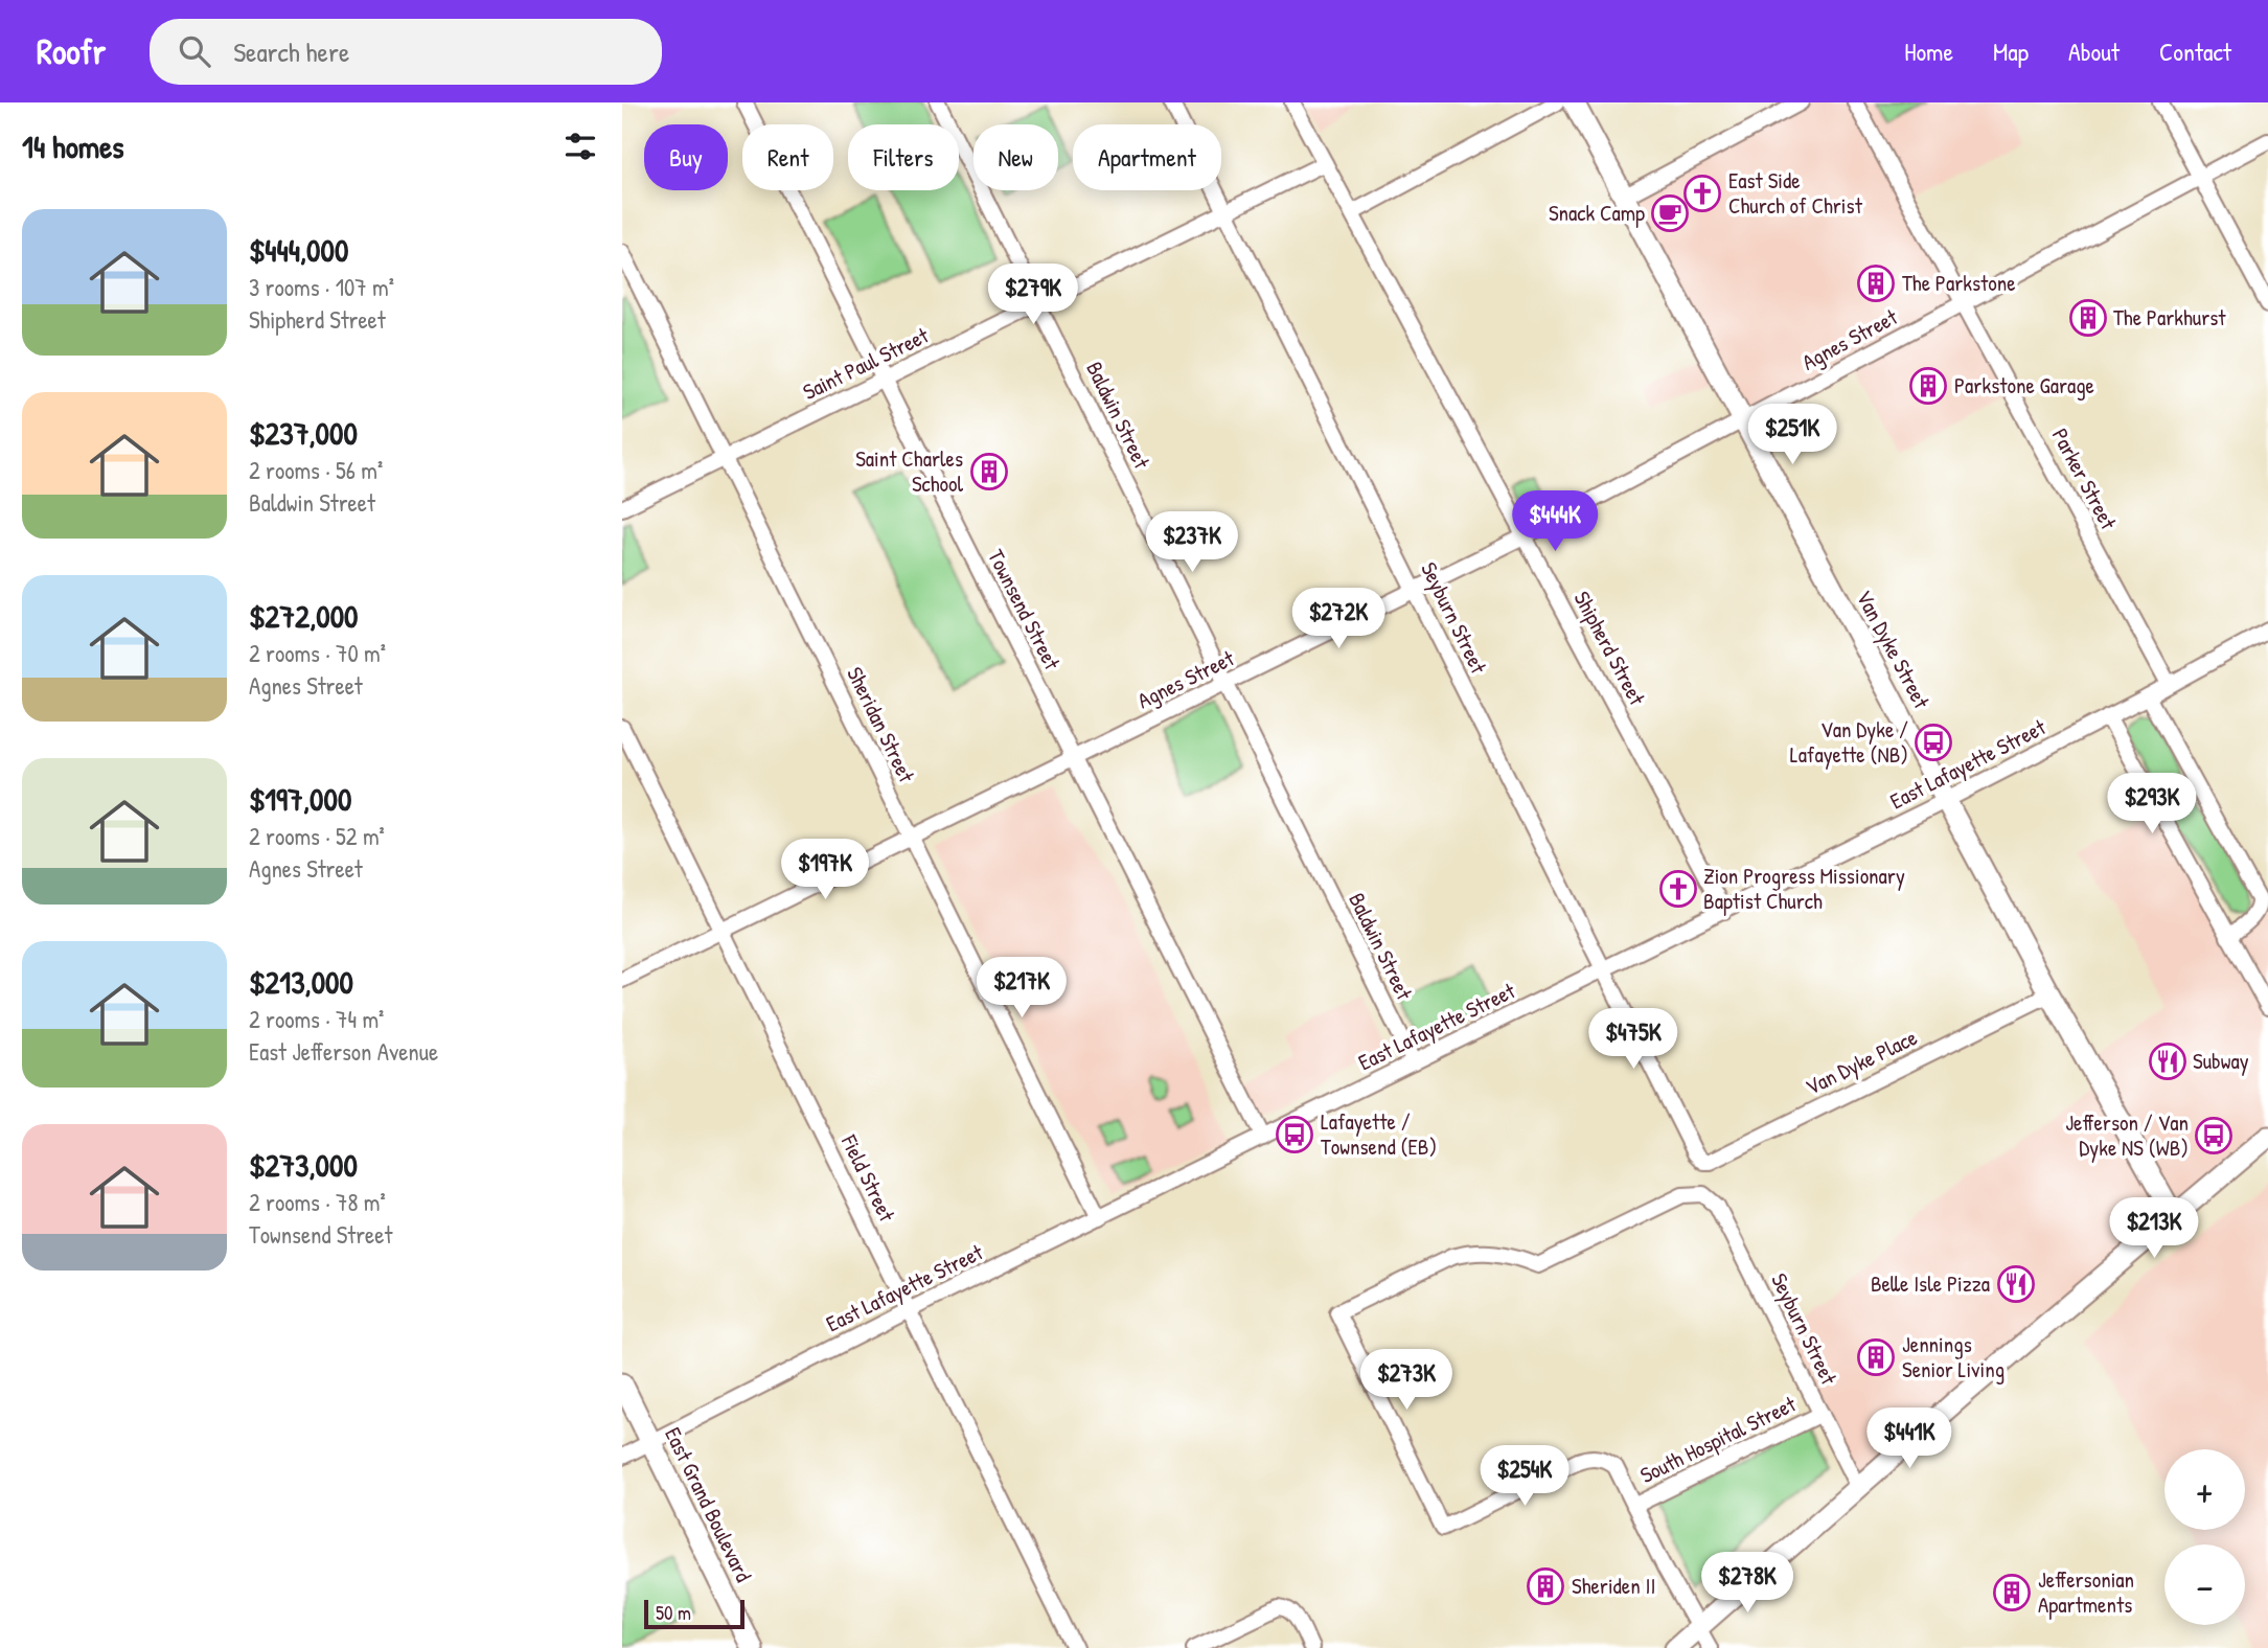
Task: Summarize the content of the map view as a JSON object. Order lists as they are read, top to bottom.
{
  "streets": {
    "main road": ["Van Dyke Street", "East Grand Boulevard"],
    "street": [
      "Agnes Street",
      "Saint Paul Street",
      "Baldwin Street",
      "Parker Street",
      "Townsend Street",
      "Seyburn Street",
      "Shipherd Street",
      "Sheridan Street",
      "East Lafayette Street",
      "Van Dyke Place",
      "Field Street",
      "South Hospital Street"
    ]
  },
  "crossings": [
    ["Agnes Street", "Baldwin Street"],
    ["Agnes Street", "Parker Street"],
    ["Agnes Street", "Townsend Street"],
    ["Agnes Street", "Seyburn Street"],
    ["Agnes Street", "Shipherd Street"],
    ["Agnes Street", "Van Dyke Street"],
    ["Agnes Street", "Sheridan Street"],
    ["Agnes Street", "Field Street"],
    ["Saint Paul Street", "Baldwin Street"],
    ["Saint Paul Street", "Townsend Street"],
    ["Saint Paul Street", "Seyburn Street"],
    ["Saint Paul Street", "Shipherd Street"],
    ["Saint Paul Street", "Sheridan Street"],
    ["Baldwin Street", "East Lafayette Street"],
    ["Parker Street", "East Lafayette Street"],
    ["Townsend Street", "East Lafayette Street"],
    ["Seyburn Street", "East Lafayette Street"],
    ["Seyburn Street", "Van Dyke Place"],
    ["Seyburn Street", "South Hospital Street"],
    ["Shipherd Street", "East Lafayette Street"],
    ["Van Dyke Street", "East Lafayette Street"],
    ["Van Dyke Street", "Van Dyke Place"],
    ["Sheridan Street", "East Lafayette Street"],
    ["East Lafayette Street", "Field Street"],
    ["East Lafayette Street", "East Grand Boulevard"]
  ],
  "places": {
    "church": ["East Side Church of Christ", "Zion Progress Missionary Baptist Church"],
    "cafe": ["Snack Camp"],
    "building": [
      "The Parkstone",
      "The Parkhurst",
      "Parkstone Garage",
      "Saint Charles School",
      "Jennings Senior Living",
      "Sheriden II",
      "Jeffersonian Apartments"
    ],
    "bus stop": ["Van Dyke / Lafayette (NB)", "Lafayette / Townsend (EB)", "Jefferson / Van Dyke NS (WB)"],
    "restaurant": ["Subway", "Belle Isle Pizza"]
  },
  "scale_bar": "50 m",
  "page": {
    "header": "Roofr",
    "search": "Search here",
    "nav": [
      "Home",
      "Map",
      "About",
      "Contact"
    ],
    "heading": "14 homes",
    "chip": [
      "Buy",
      "Rent",
      "Filters",
      "New",
      "Apartment"
    ],
    "list": [
      {
        "name": "$444,000",
        "note": "3 rooms · 107 m² · Shipherd Street"
      },
      {
        "name": "$237,000",
        "note": "2 rooms · 56 m² · Baldwin Street"
      },
      {
        "name": "$272,000",
        "note": "2 rooms · 70 m² · Agnes Street"
      },
      {
        "name": "$197,000",
        "note": "2 rooms · 52 m² · Agnes Street"
      },
      {
        "name": "$213,000",
        "note": "2 rooms · 74 m² · East Jefferson Avenue"
      },
      {
        "name": "$273,000",
        "note": "2 rooms · 78 m² · Townsend Street"
      }
    ],
    "price": [
      "$279K",
      "$251K",
      "$444K",
      "$237K",
      "$272K",
      "$293K",
      "$197K",
      "$217K",
      "$475K",
      "$213K",
      "$273K",
      "$441K",
      "$254K",
      "$278K"
    ],
    "map_buttons": ["+", "−"],
    "scale": "50 m"
  }
}
